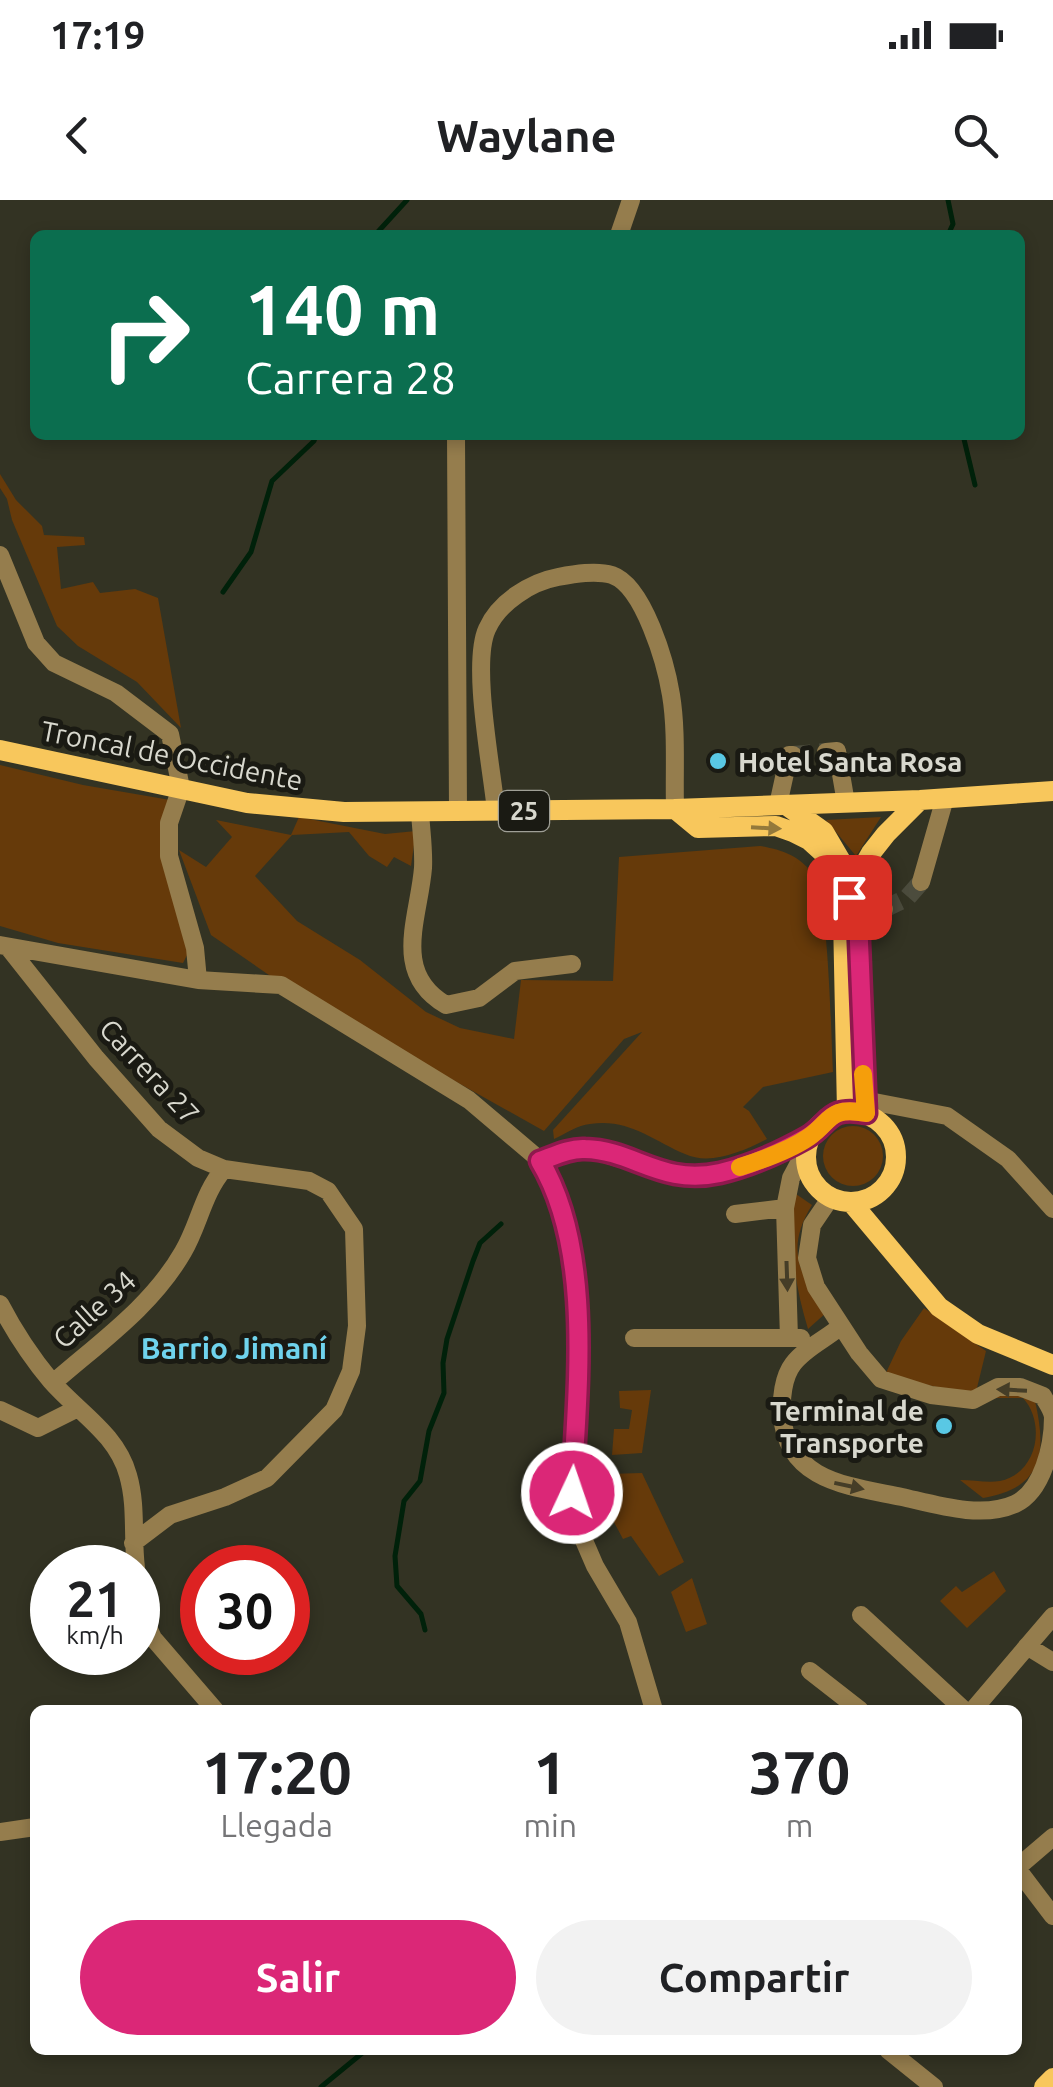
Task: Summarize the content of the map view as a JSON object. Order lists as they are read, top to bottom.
{
  "streets": {
    "main road": ["Troncal de Occidente", "25"],
    "street": ["Carrera 27", "Calle 34"]
  },
  "crossings": [
    ["Carrera 27", "Calle 34"]
  ],
  "districts": ["Barrio Jimaní"],
  "places": ["Hotel Santa Rosa", "Terminal de Transporte"],
  "page": {
    "status": "17:19",
    "header": "Waylane",
    "turn": ["140 m", "Carrera 28"],
    "speed": "21 km/h",
    "limit": "30",
    "eta": [
      "17:20",
      "Llegada",
      "1",
      "min",
      "370",
      "m"
    ],
    "buttons": ["Salir", "Compartir"]
  }
}
